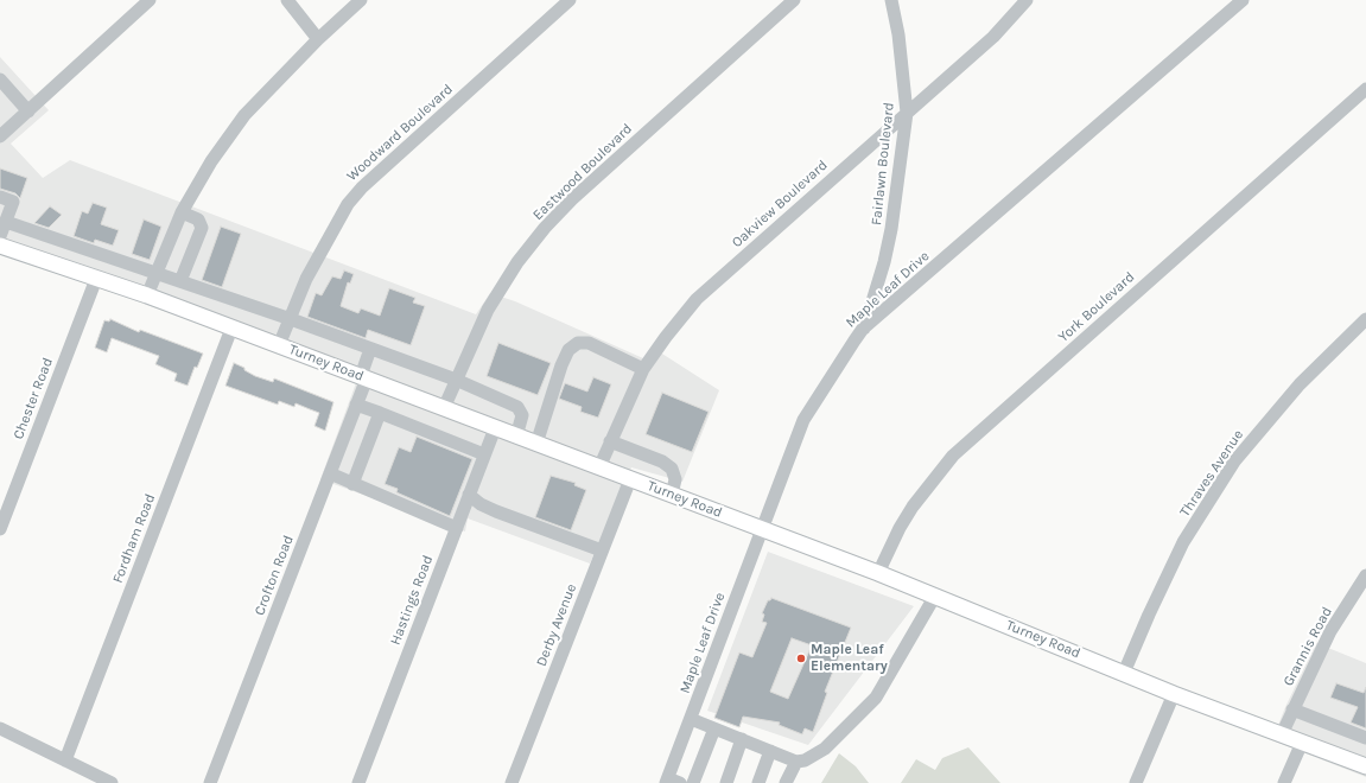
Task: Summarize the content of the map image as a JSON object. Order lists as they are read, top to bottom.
{
  "streets": {
    "main road": ["Turney Road"],
    "street": [
      "Woodward Boulevard",
      "Fairlawn Boulevard",
      "Eastwood Boulevard",
      "Oakview Boulevard",
      "Maple Leaf Drive",
      "York Boulevard",
      "Chester Road",
      "Thraves Avenue",
      "Fordham Road",
      "Crofton Road",
      "Hastings Road",
      "Derby Avenue",
      "Grannis Road"
    ]
  },
  "crossings": [
    ["Woodward Boulevard", "Turney Road"],
    ["Fairlawn Boulevard", "Oakview Boulevard"],
    ["Fairlawn Boulevard", "Maple Leaf Drive"],
    ["Eastwood Boulevard", "Turney Road"],
    ["Oakview Boulevard", "Turney Road"],
    ["Maple Leaf Drive", "Turney Road"],
    ["York Boulevard", "Turney Road"],
    ["Turney Road", "Chester Road"],
    ["Turney Road", "Thraves Avenue"],
    ["Turney Road", "Fordham Road"],
    ["Turney Road", "Crofton Road"],
    ["Turney Road", "Hastings Road"],
    ["Turney Road", "Derby Avenue"],
    ["Turney Road", "Grannis Road"]
  ],
  "places": ["Maple Leaf Elementary"]
}
